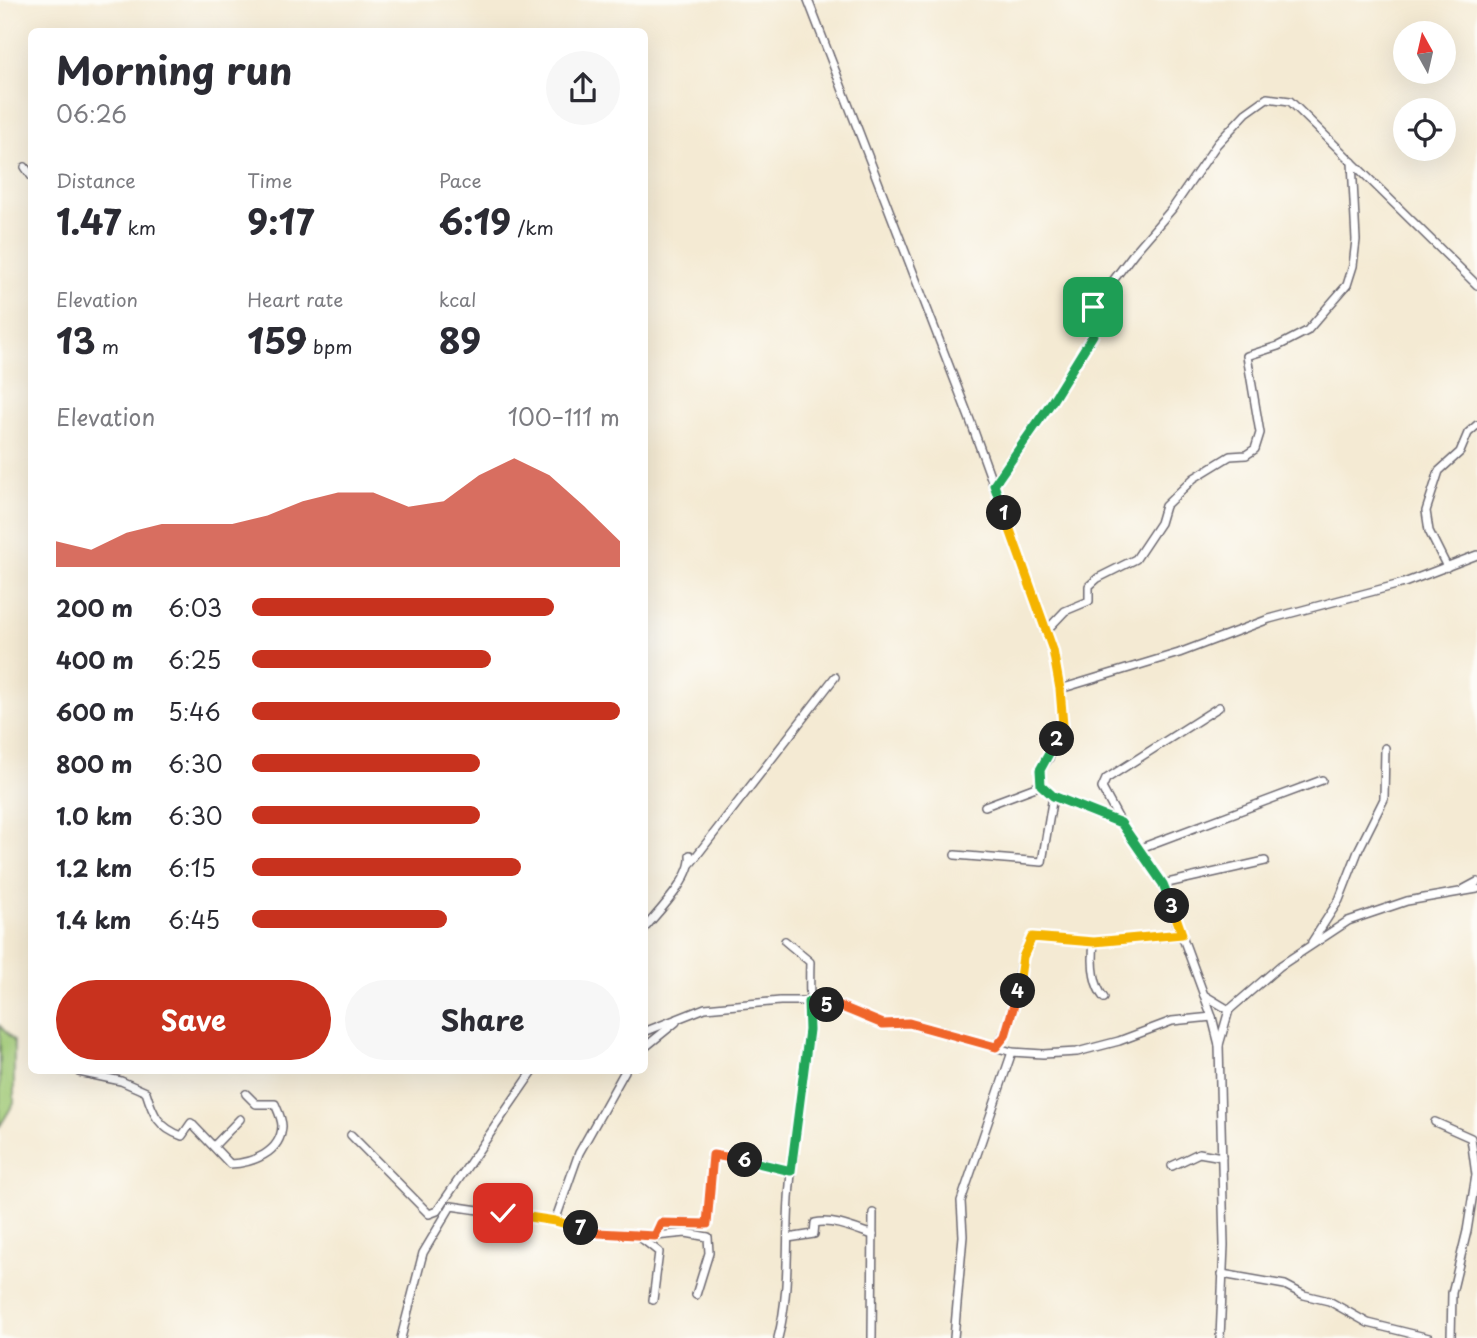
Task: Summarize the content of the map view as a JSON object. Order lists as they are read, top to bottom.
{
  "north": "top",
  "page": {
    "heading": ["Morning run", "06:26"],
    "stats": [
      ["Distance", "1.47 km"],
      ["Time", "9:17"],
      ["Pace", "6:19 /km"],
      ["Elevation", "13 m"],
      ["Heart rate", "159 bpm"],
      ["kcal", "89"]
    ],
    "chart": ["Elevation", "100–111 m"],
    "pins": [
      "1",
      "2",
      "3",
      "4",
      "5",
      "6",
      "7"
    ],
    "list": [
      {
        "name": "200 m",
        "note": "6:03"
      },
      {
        "name": "400 m",
        "note": "6:25"
      },
      {
        "name": "600 m",
        "note": "5:46"
      },
      {
        "name": "800 m",
        "note": "6:30"
      },
      {
        "name": "1.0 km",
        "note": "6:30"
      },
      {
        "name": "1.2 km",
        "note": "6:15"
      },
      {
        "name": "1.4 km",
        "note": "6:45"
      }
    ],
    "buttons": ["Save", "Share"]
  }
}
